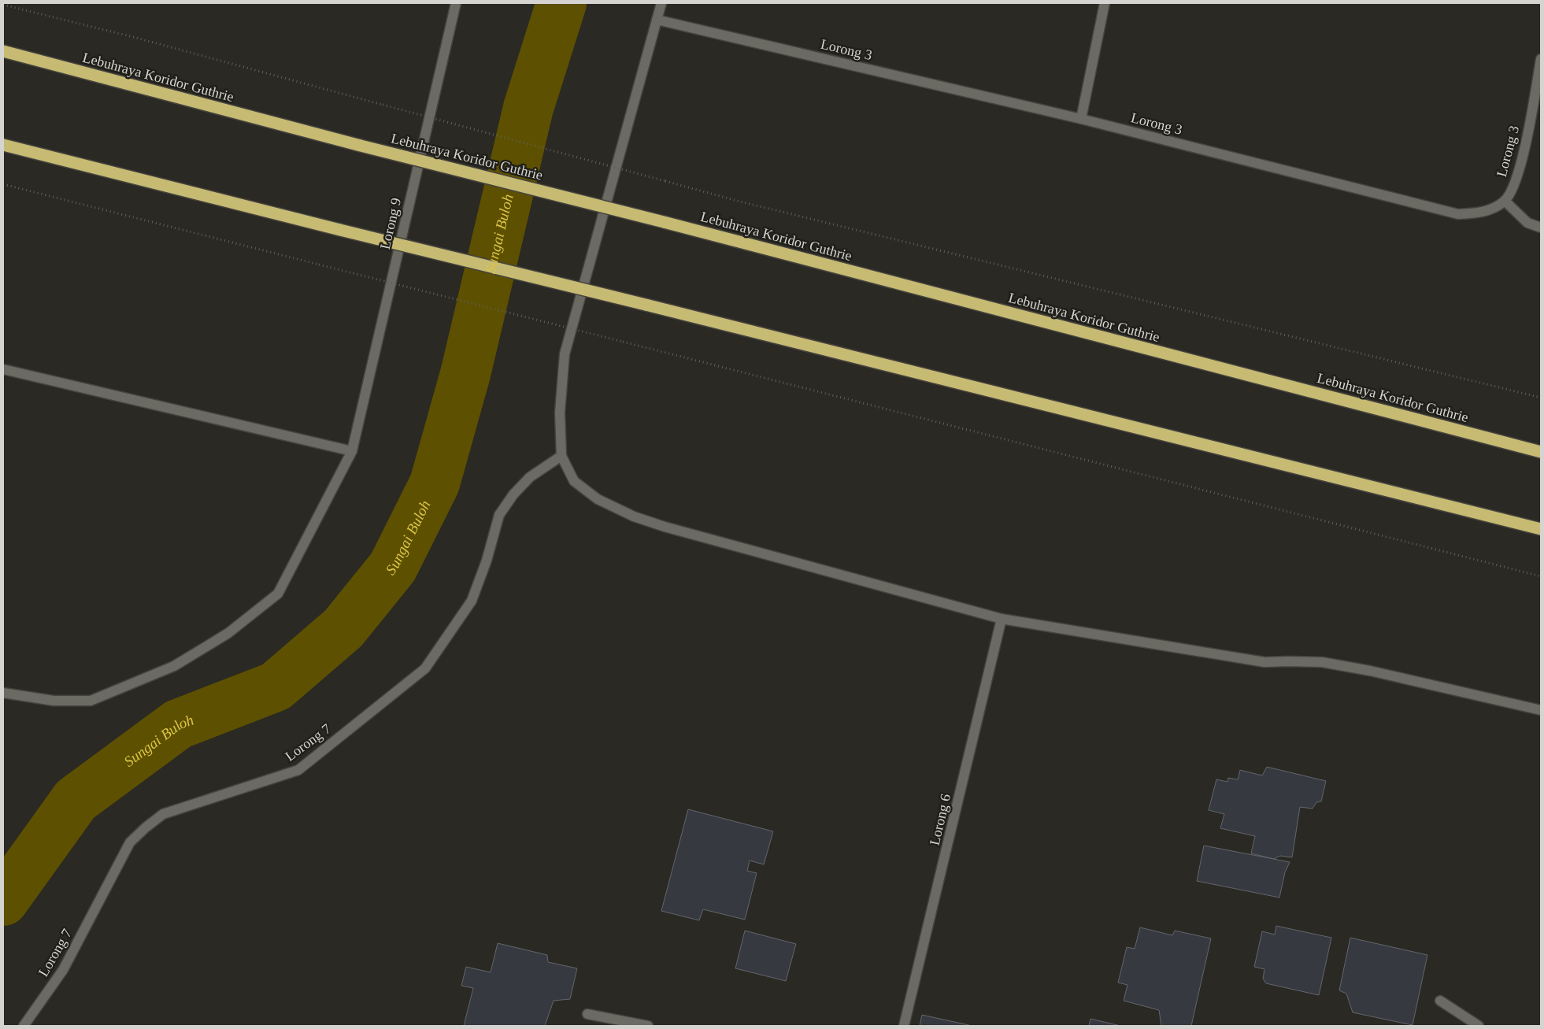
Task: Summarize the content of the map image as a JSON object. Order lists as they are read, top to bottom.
{
  "streets": {
    "highway": ["Lebuhraya Koridor Guthrie"],
    "street": [
      "Lorong 3",
      "Lorong 9",
      "Lorong 7",
      "Lorong 6"
    ]
  },
  "water": ["Sungai Buloh"]
}
